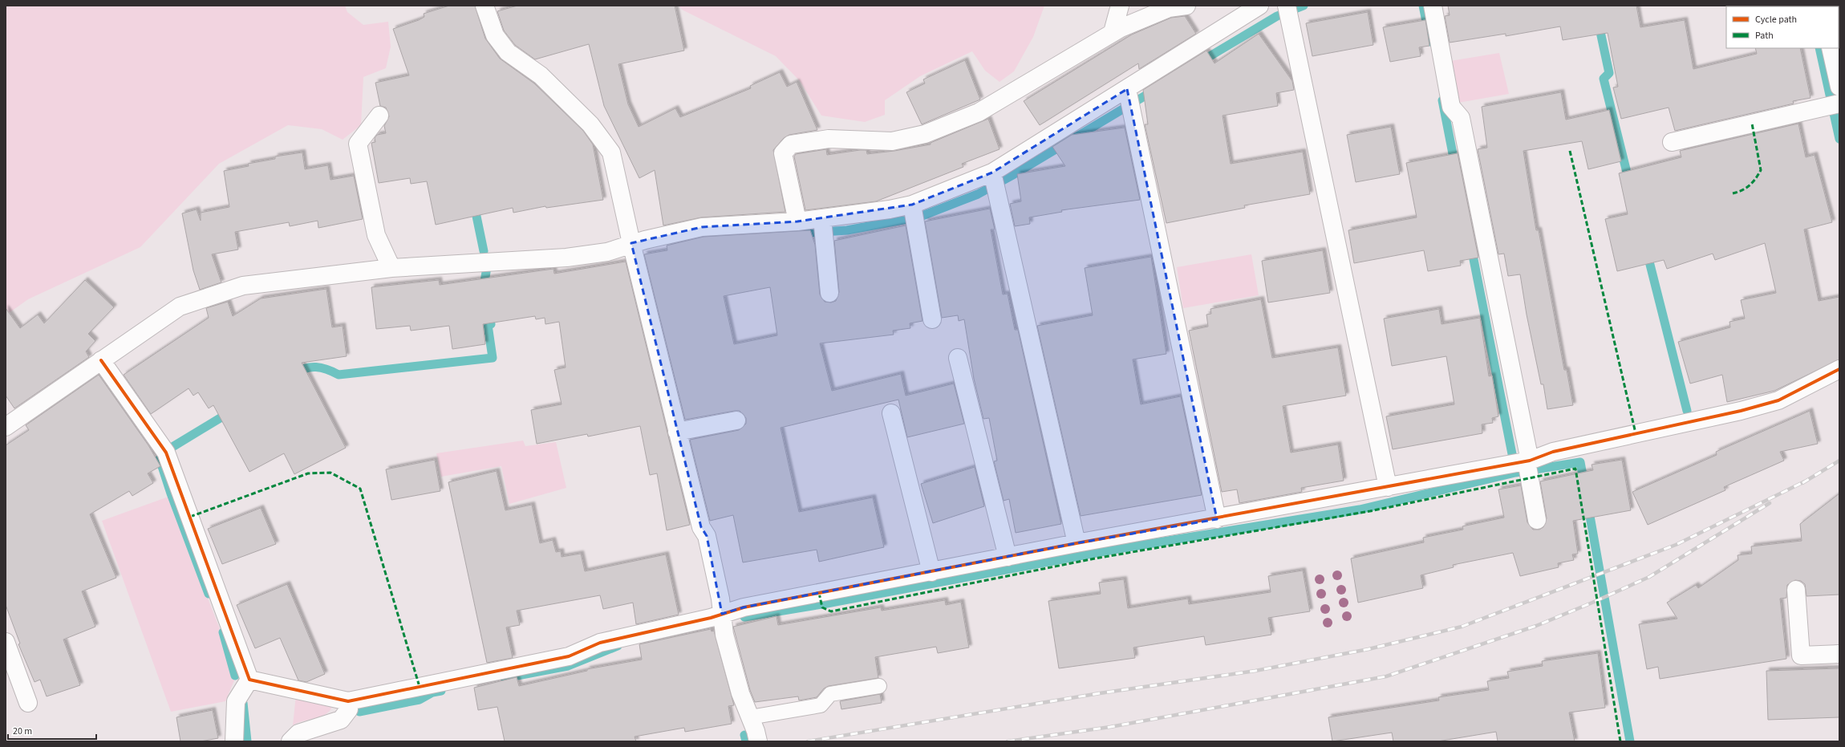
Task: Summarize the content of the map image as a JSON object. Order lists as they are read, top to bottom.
{
  "legend": ["Cycle path", "Path"],
  "scale_bar": "20 m"
}
